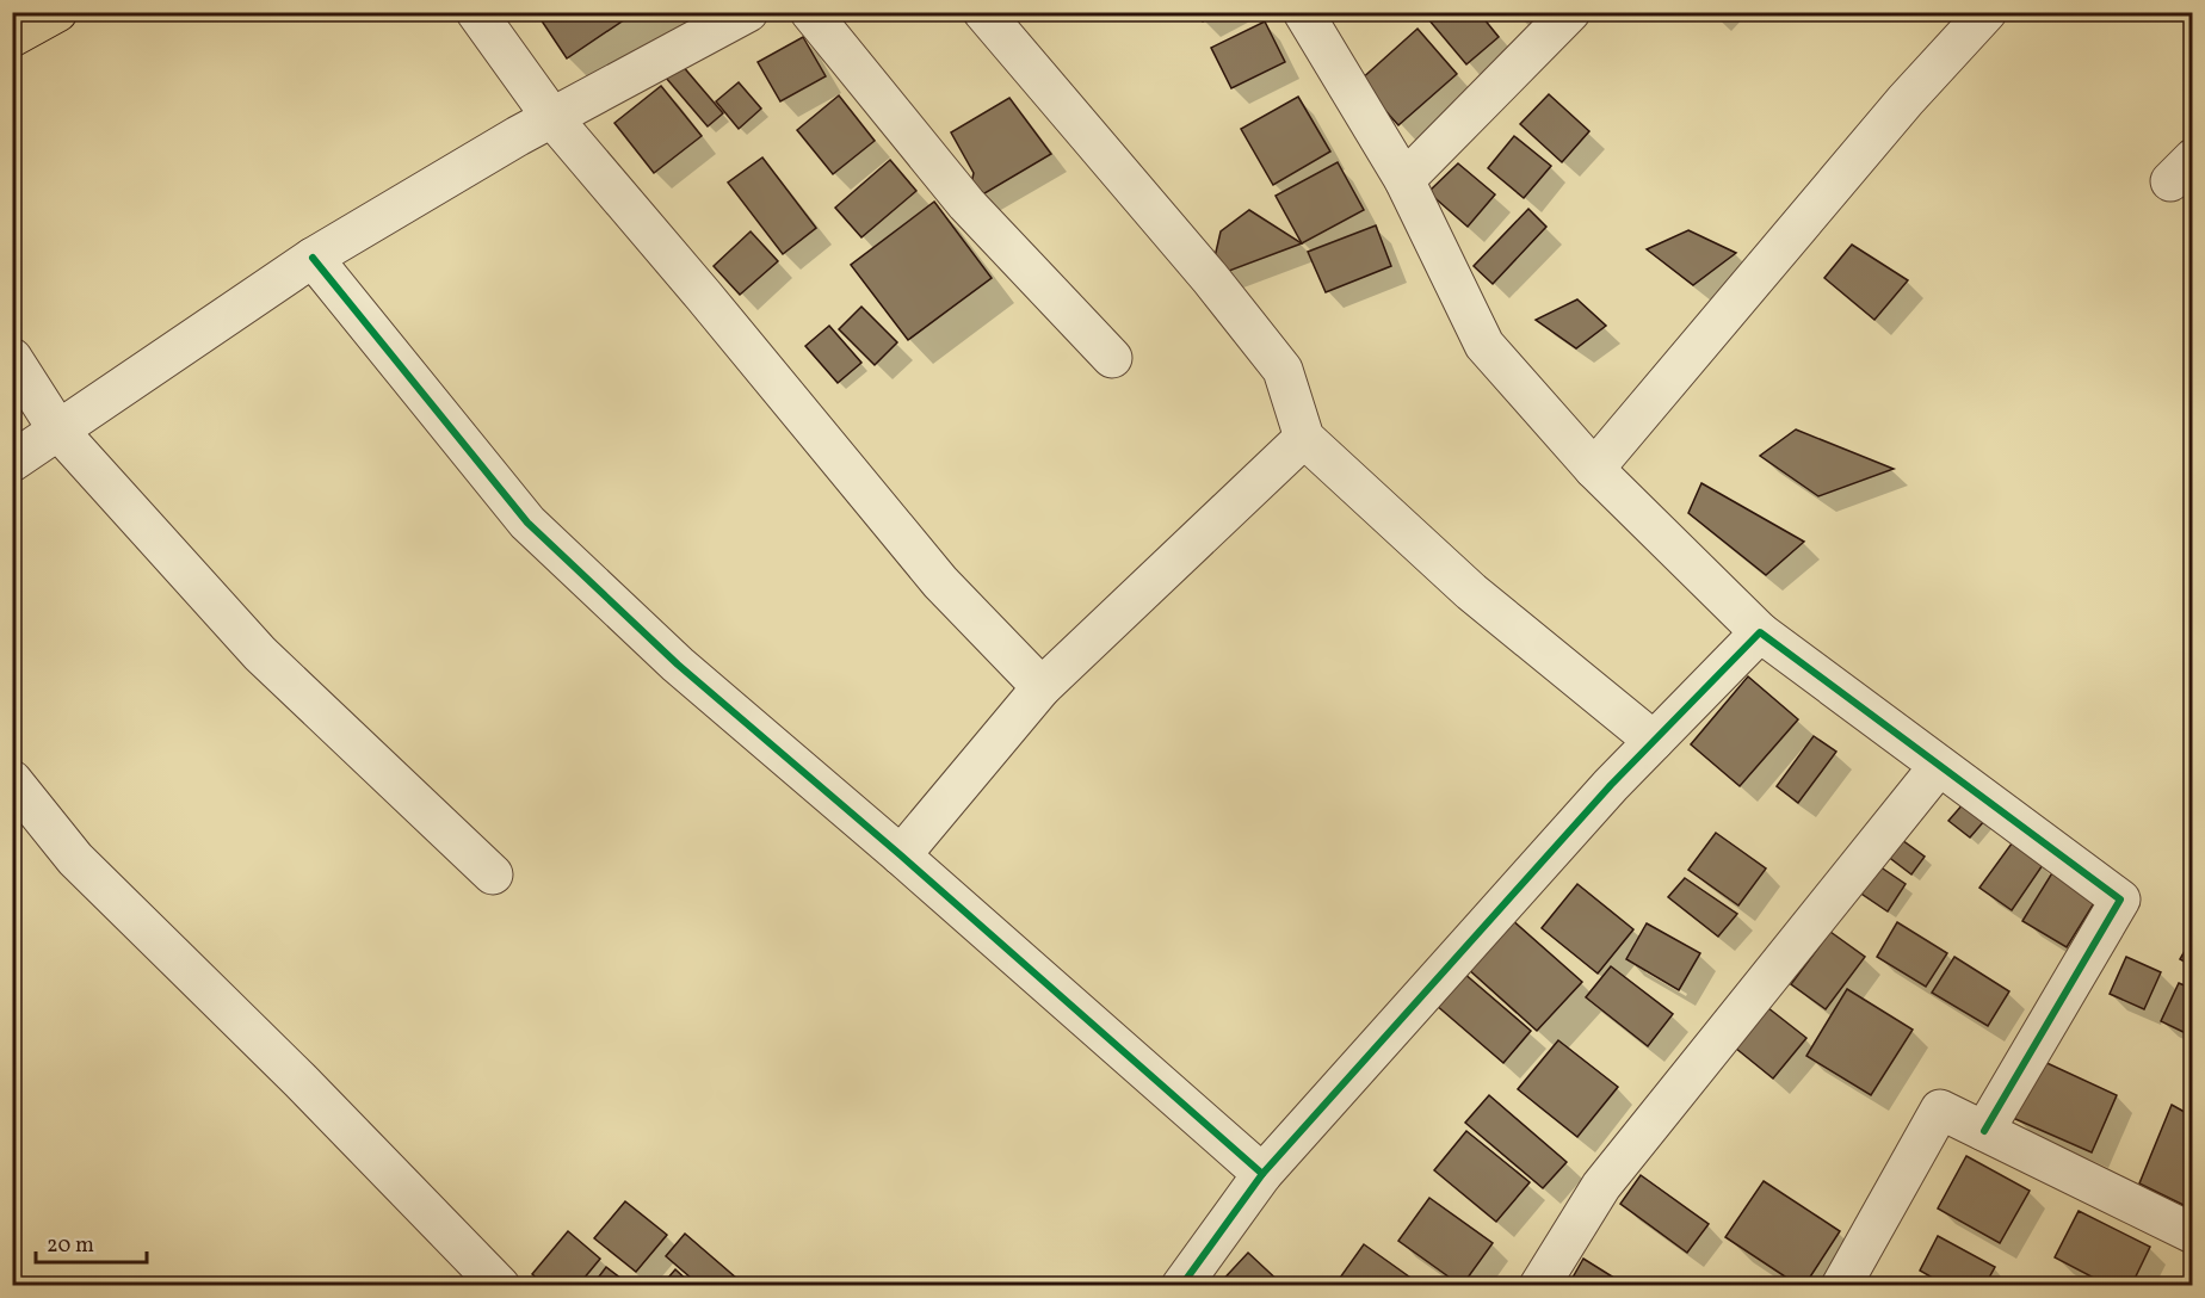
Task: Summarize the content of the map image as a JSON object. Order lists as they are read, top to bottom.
{
  "scale_bar": "20 m"
}
